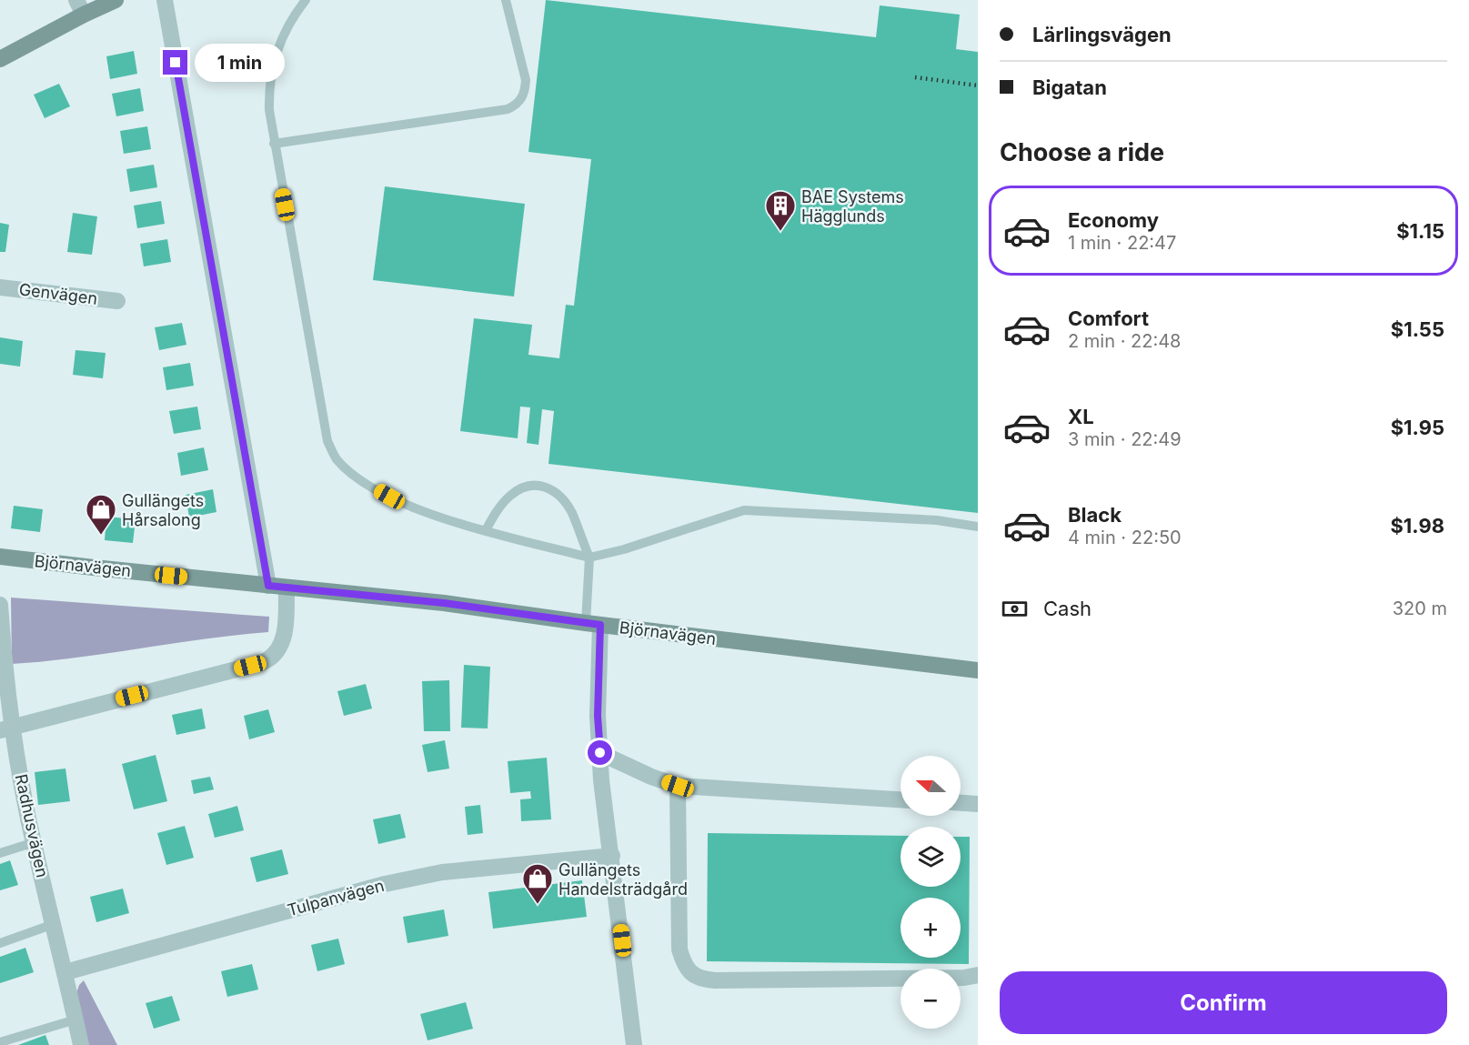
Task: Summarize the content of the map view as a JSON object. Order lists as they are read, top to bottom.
{
  "streets": {
    "main road": ["Björnavägen"],
    "street": ["Genvägen", "Radhusvägen", "Tulpanvägen"]
  },
  "crossings": [
    ["Radhusvägen", "Tulpanvägen"]
  ],
  "places": {
    "building": ["BAE Systems Hägglunds"],
    "shop": ["Gullängets Hårsalong", "Gullängets Handelsträdgård"]
  },
  "north": "left",
  "page": {
    "banner": ["Lärlingsvägen", "Bigatan"],
    "bubble": "1 min",
    "heading": "Choose a ride",
    "list": [
      {
        "name": "Economy",
        "note": "1 min · 22:47",
        "value": "$1.15"
      },
      {
        "name": "Comfort",
        "note": "2 min · 22:48",
        "value": "$1.55"
      },
      {
        "name": "XL",
        "note": "3 min · 22:49",
        "value": "$1.95"
      },
      {
        "name": "Black",
        "note": "4 min · 22:50",
        "value": "$1.98"
      }
    ],
    "pay": ["Cash", "320 m"],
    "map_buttons": ["+", "−"],
    "buttons": "Confirm"
  }
}
